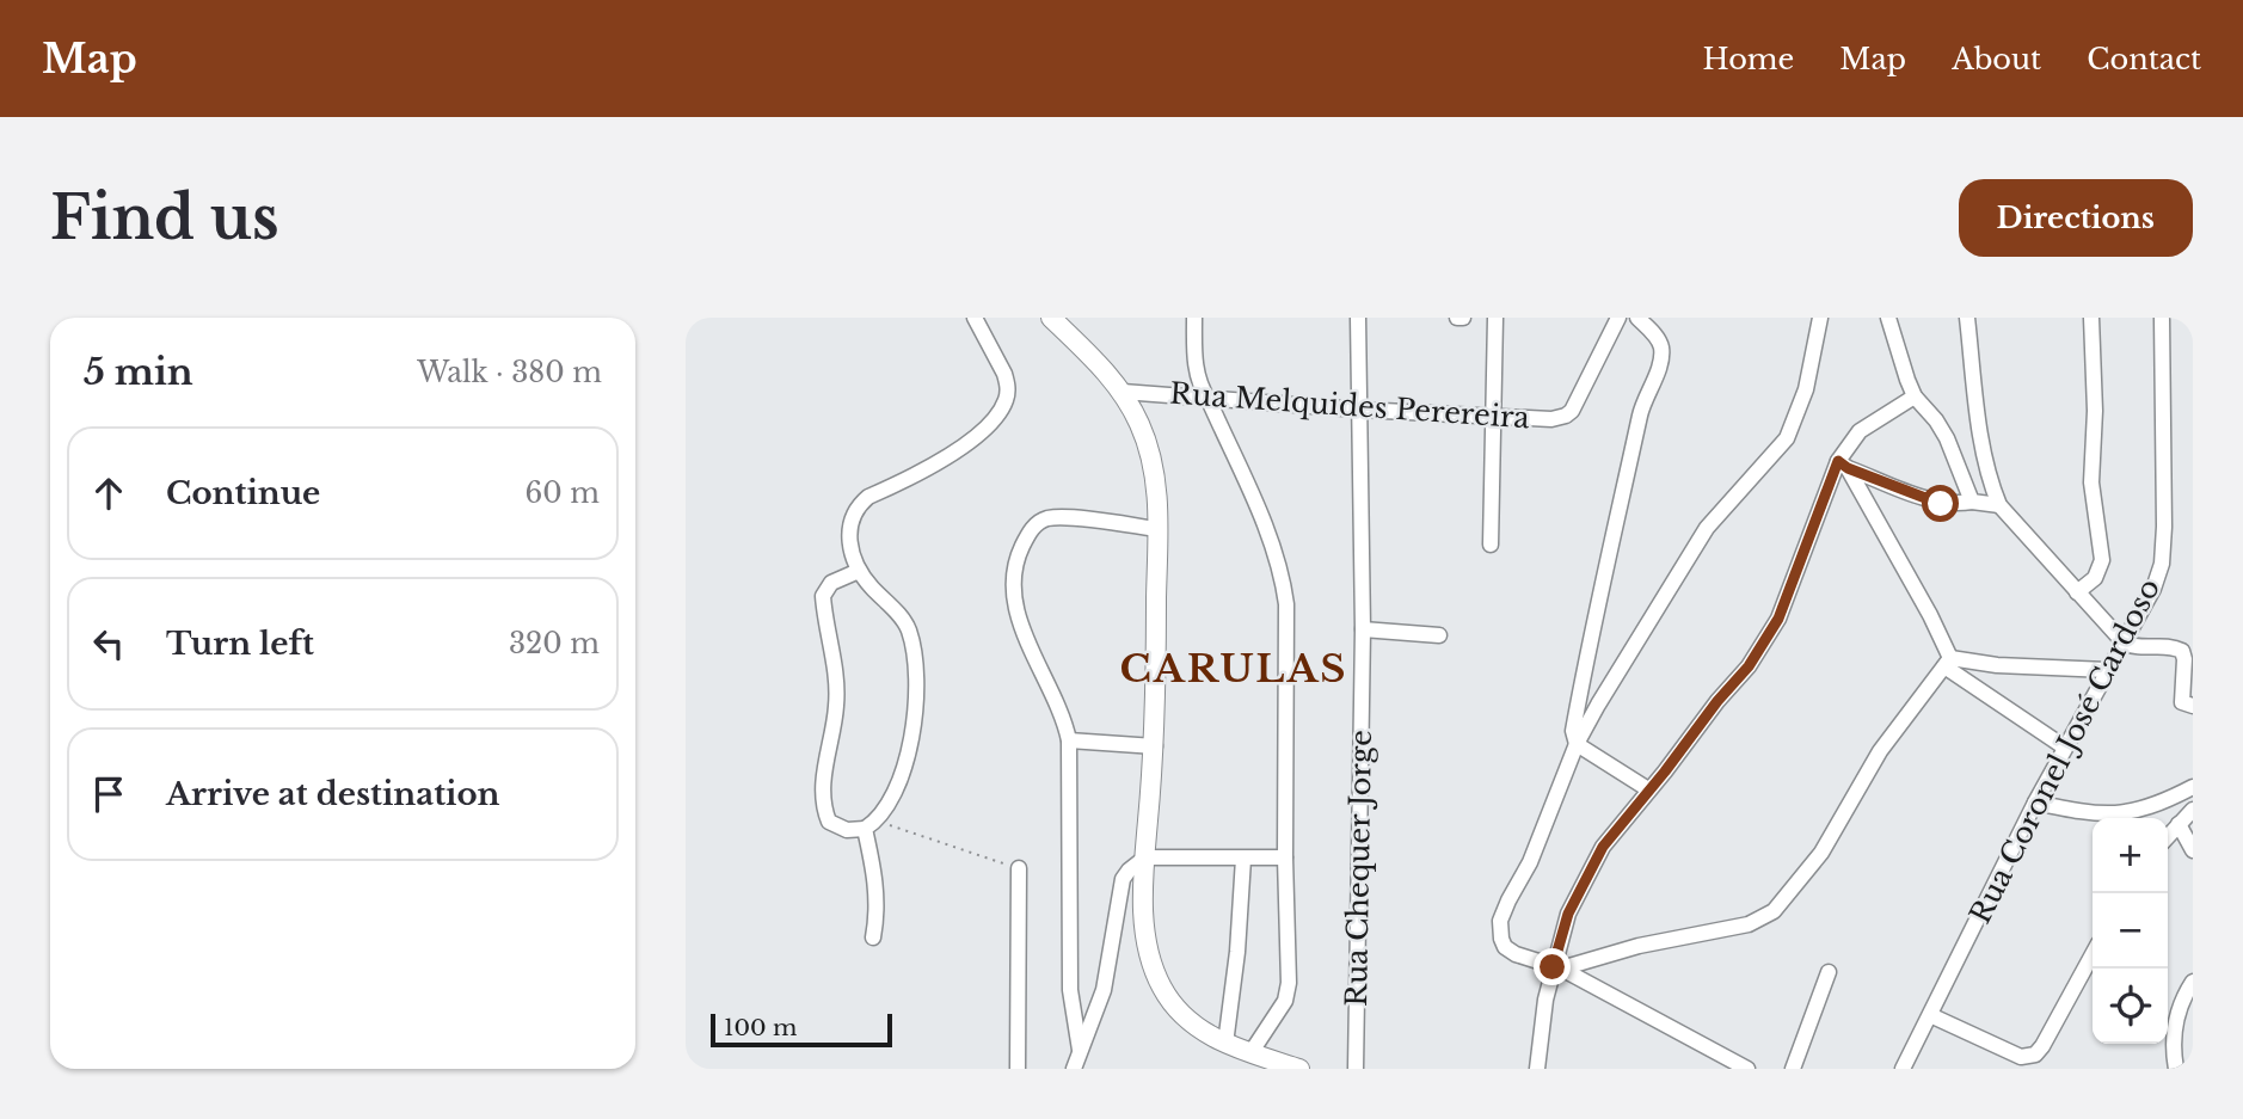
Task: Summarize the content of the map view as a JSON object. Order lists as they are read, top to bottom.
{
  "streets": {
    "street": ["Rua Melquides Perereira", "Rua Coronel José Cardoso", "Rua Chequer Jorge"]
  },
  "crossings": [
    ["Rua Melquides Perereira", "Rua Chequer Jorge"]
  ],
  "districts": ["CARULAS"],
  "scale_bar": "100 m",
  "page": {
    "header": "Map",
    "nav": [
      "Home",
      "Map",
      "About",
      "Contact"
    ],
    "buttons": "Directions",
    "title": "Find us",
    "heading": ["5 min", "Walk · 380 m"],
    "list": [
      ["Continue", "60 m"],
      ["Turn left", "320 m"],
      "Arrive at destination"
    ],
    "map_buttons": ["+", "−"],
    "scale": "100 m"
  }
}
